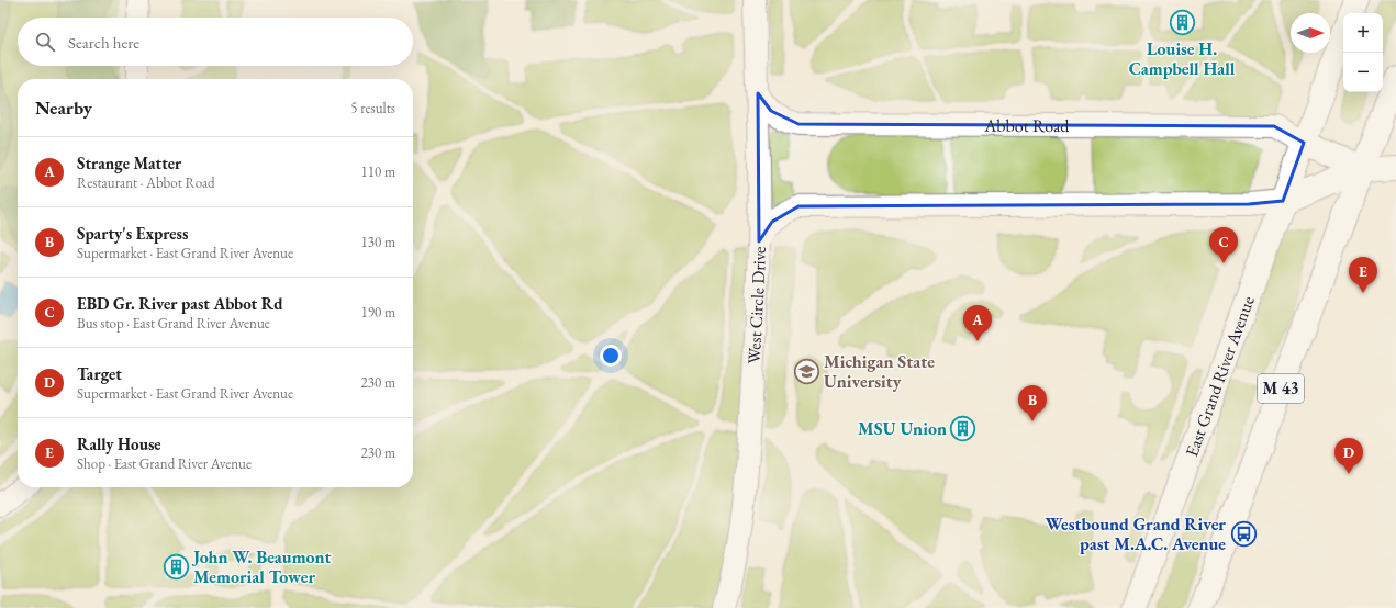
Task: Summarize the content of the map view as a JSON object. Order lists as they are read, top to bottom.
{
  "streets": {
    "main road": ["East Grand River Avenue", "M 43"],
    "street": ["Abbot Road", "West Circle Drive"]
  },
  "crossings": [
    ["Abbot Road", "West Circle Drive"],
    ["Abbot Road", "East Grand River Avenue"]
  ],
  "places": {
    "building": ["Louise H. Campbell Hall", "MSU Union", "John W. Beaumont Memorial Tower"],
    "school or university": ["Michigan State University"],
    "bus stop": ["Westbound Grand River past M.A.C. Avenue"]
  },
  "north": "right",
  "page": {
    "map_buttons": ["+", "−"],
    "search": "Search here",
    "heading": ["Nearby", "5 results"],
    "list": [
      {
        "mark": "A",
        "name": "Strange Matter",
        "note": "Restaurant · Abbot Road",
        "value": "110 m"
      },
      {
        "mark": "B",
        "name": "Sparty's Express",
        "note": "Supermarket · East Grand River Avenue",
        "value": "130 m"
      },
      {
        "mark": "C",
        "name": "EBD Gr. River past Abbot Rd",
        "note": "Bus stop · East Grand River Avenue",
        "value": "190 m"
      },
      {
        "mark": "D",
        "name": "Target",
        "note": "Supermarket · East Grand River Avenue",
        "value": "230 m"
      },
      {
        "mark": "E",
        "name": "Rally House",
        "note": "Shop · East Grand River Avenue",
        "value": "230 m"
      }
    ],
    "pins": [
      "C",
      "E",
      "A",
      "B",
      "D"
    ]
  }
}
